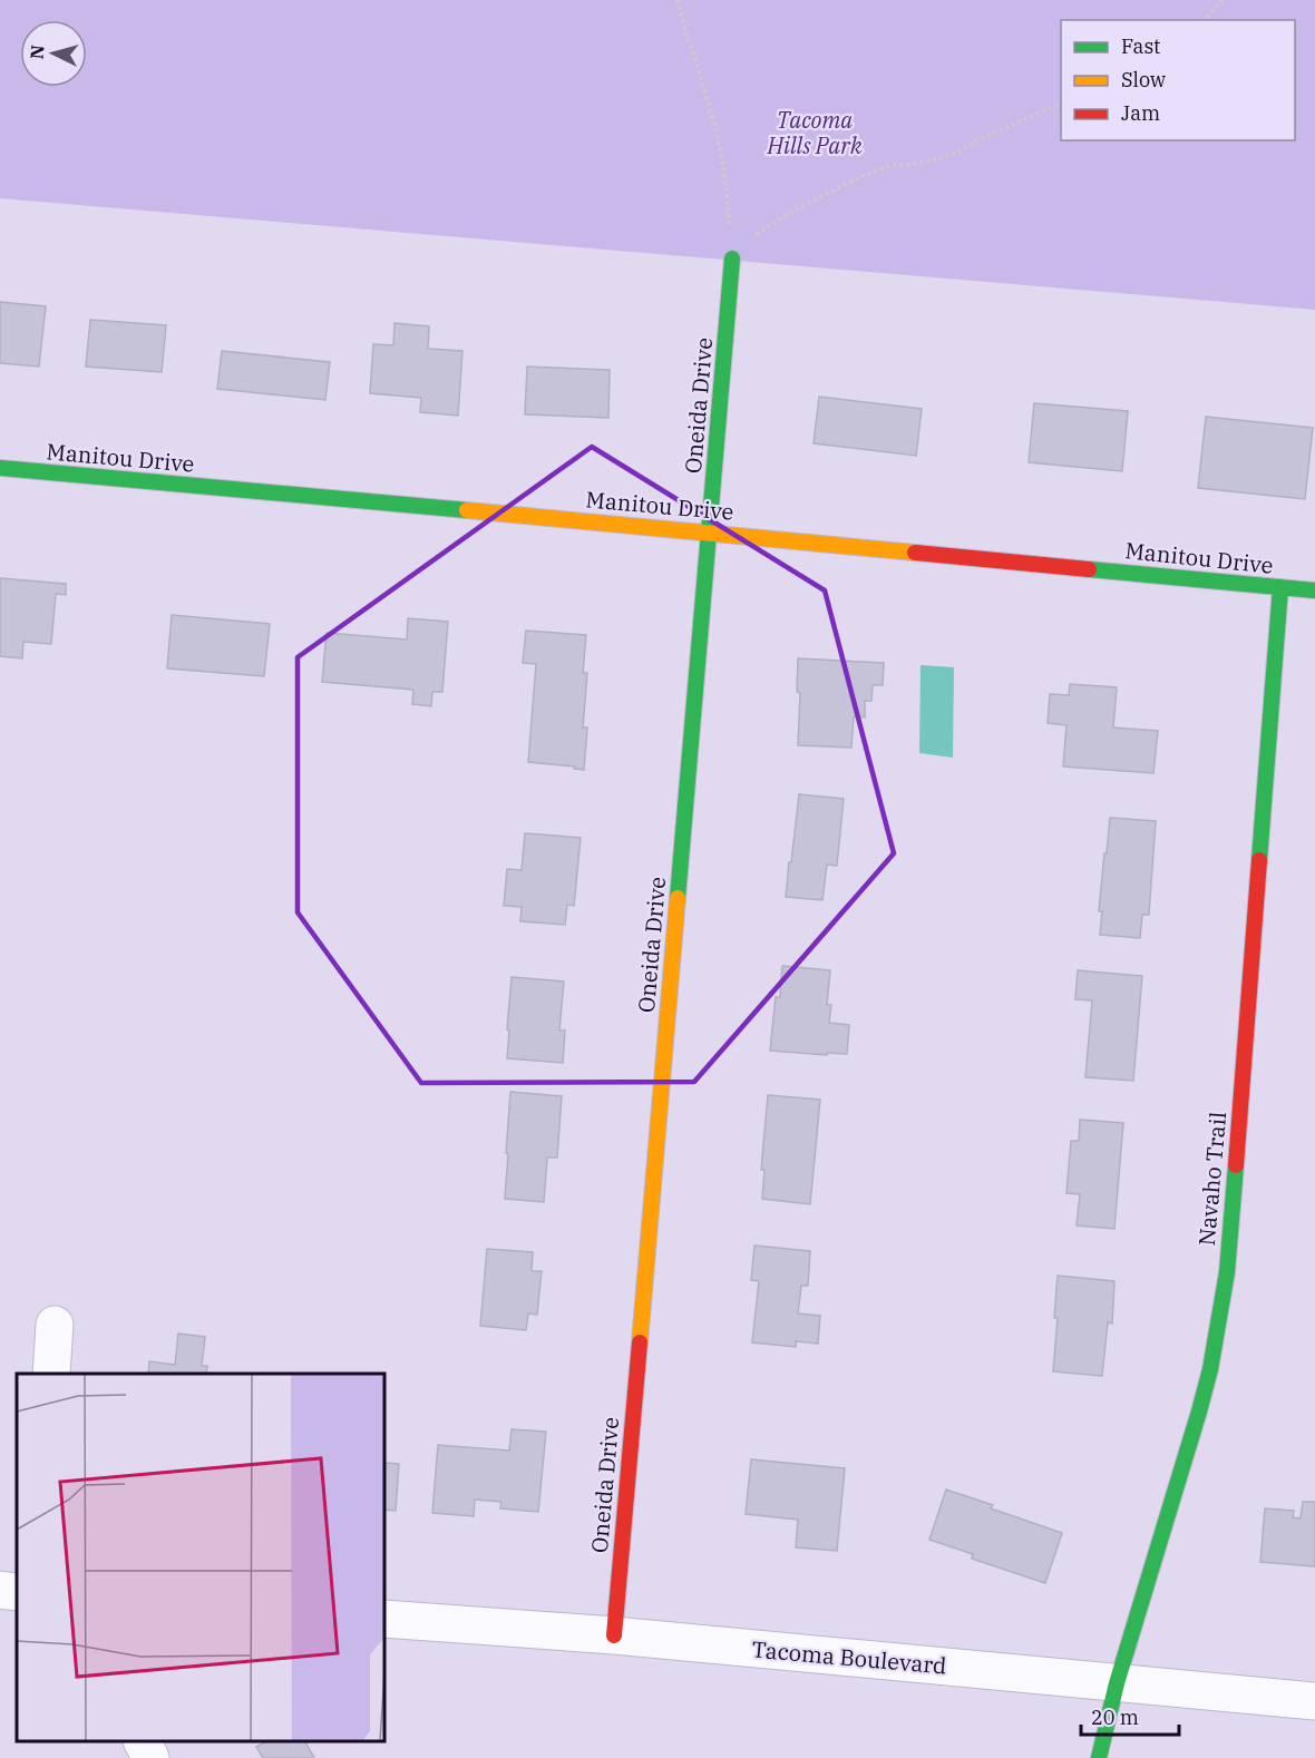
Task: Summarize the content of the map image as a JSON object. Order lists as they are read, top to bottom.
{
  "streets": {
    "street": [
      "Oneida Drive",
      "Manitou Drive",
      "Navaho Trail",
      "Tacoma Boulevard"
    ]
  },
  "crossings": [
    ["Oneida Drive", "Manitou Drive"],
    ["Oneida Drive", "Tacoma Boulevard"],
    ["Manitou Drive", "Navaho Trail"],
    ["Navaho Trail", "Tacoma Boulevard"]
  ],
  "parks": ["Tacoma Hills Park"],
  "legend": ["Fast", "Slow", "Jam"],
  "scale_bar": "20 m",
  "north": "left"
}
